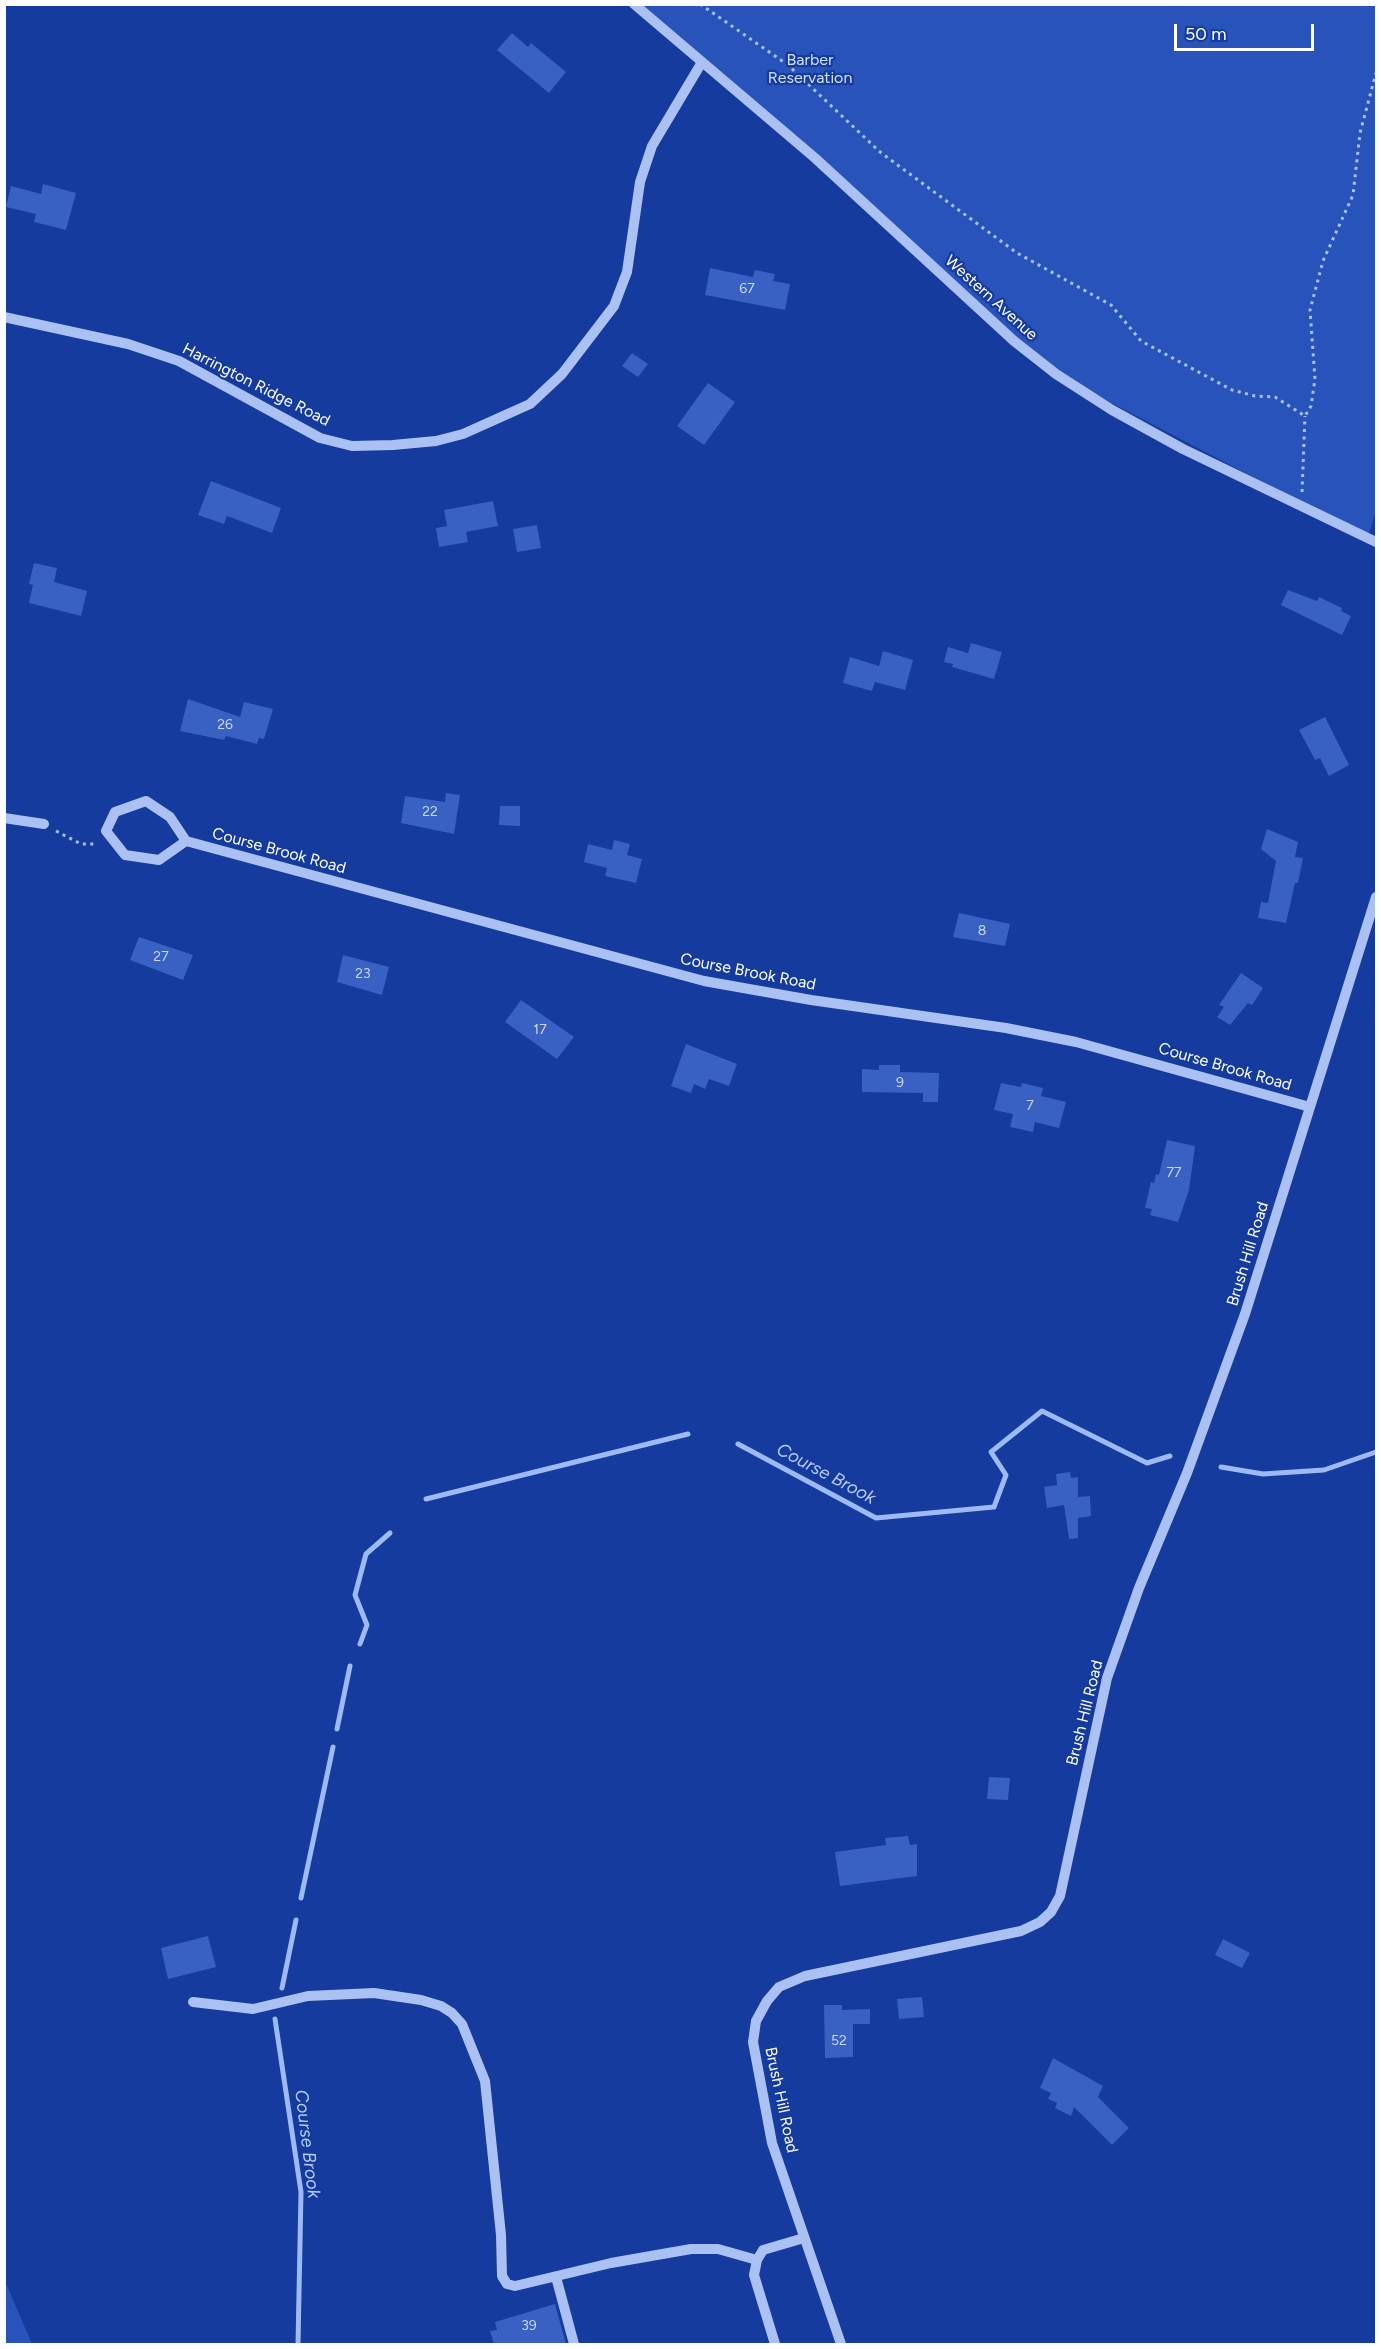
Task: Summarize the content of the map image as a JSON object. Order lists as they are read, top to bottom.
{
  "streets": {
    "street": [
      "Western Avenue",
      "Harrington Ridge Road",
      "Course Brook Road",
      "Brush Hill Road"
    ]
  },
  "crossings": [
    ["Western Avenue", "Harrington Ridge Road"],
    ["Course Brook Road", "Brush Hill Road"]
  ],
  "water": ["Course Brook"],
  "parks": ["Barber Reservation"],
  "house_numbers": [
    "67",
    "26",
    "22",
    "8",
    "27",
    "23",
    "17",
    "9",
    "7",
    "77",
    "52",
    "39"
  ],
  "scale_bar": "50 m"
}
